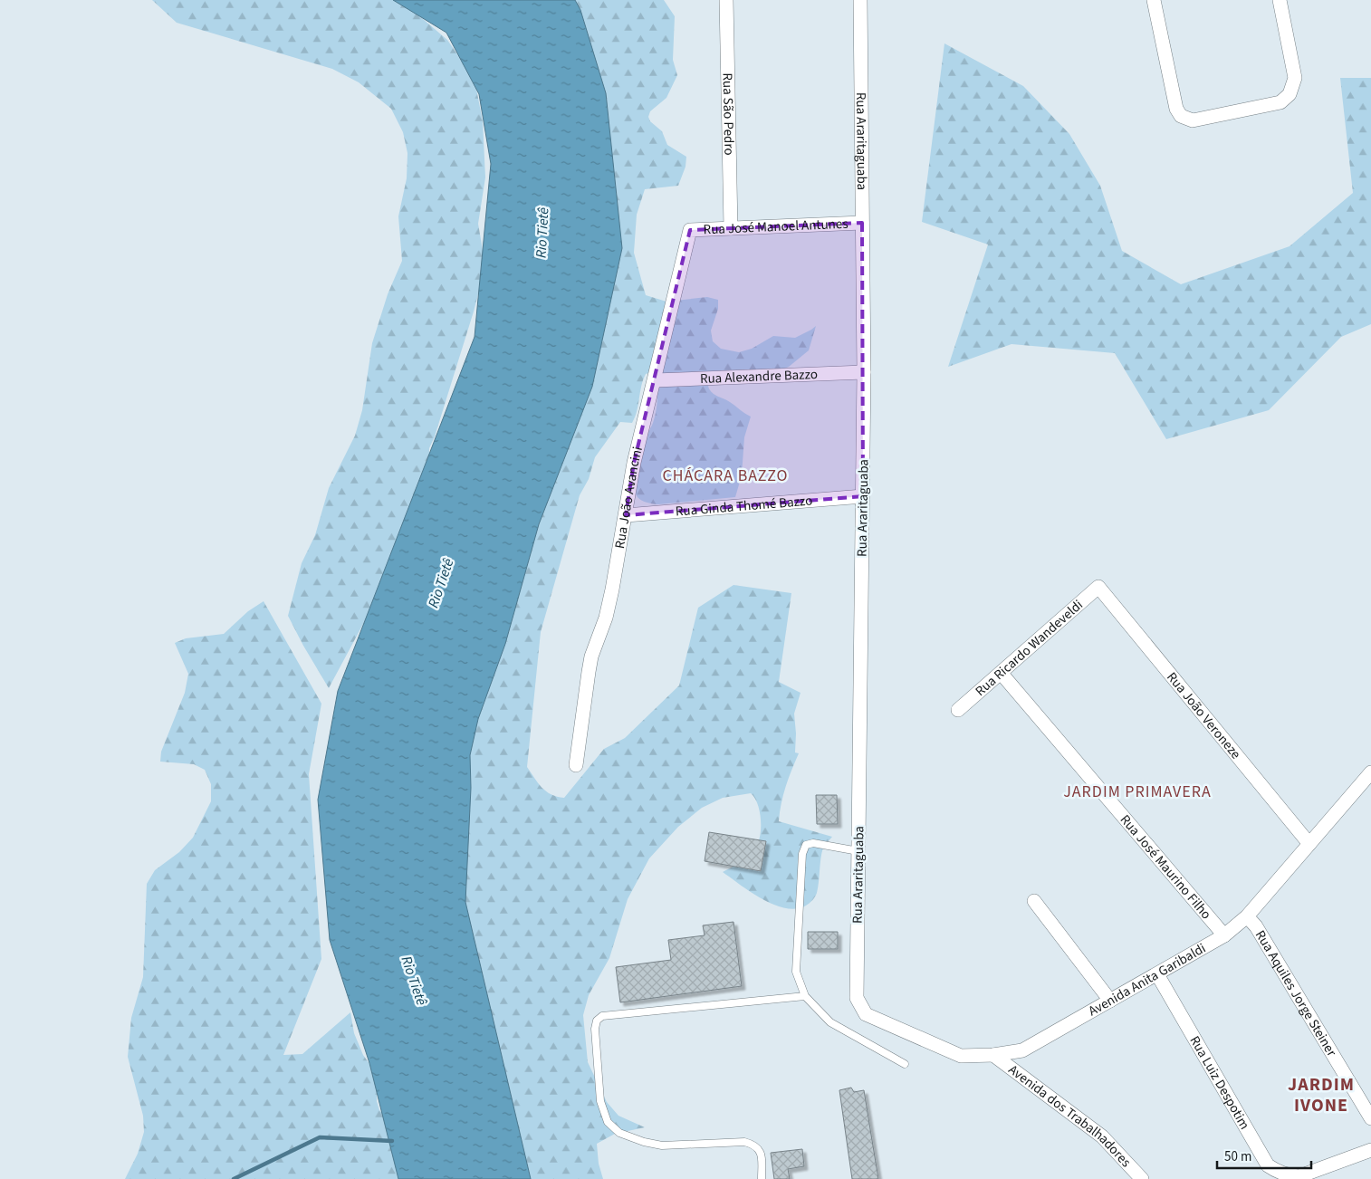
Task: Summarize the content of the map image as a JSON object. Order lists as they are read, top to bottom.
{
  "streets": {
    "street": [
      "Rua São Pedro",
      "Rua Araritaguaba",
      "Rua José Manoel Antunes",
      "Rua Alexandre Bazzo",
      "Rua João Avancini",
      "Rua Ginda Thomé Bazzo",
      "Rua Ricardo Wandeveldi",
      "Rua João Veroneze",
      "Rua José Maurino Filho",
      "Avenida Anita Garibaldi",
      "Rua Aquiles Jorge Steiner",
      "Rua Luiz Despotim",
      "Avenida dos Trabalhadores"
    ]
  },
  "crossings": [
    ["Rua São Pedro", "Rua José Manoel Antunes"],
    ["Rua Araritaguaba", "Rua José Manoel Antunes"],
    ["Rua Araritaguaba", "Rua Alexandre Bazzo"],
    ["Rua Araritaguaba", "Rua Ginda Thomé Bazzo"],
    ["Rua Araritaguaba", "Avenida Anita Garibaldi"],
    ["Rua José Manoel Antunes", "Rua João Avancini"],
    ["Rua Alexandre Bazzo", "Rua João Avancini"],
    ["Rua João Avancini", "Rua Ginda Thomé Bazzo"],
    ["Rua Ricardo Wandeveldi", "Rua João Veroneze"],
    ["Rua Ricardo Wandeveldi", "Rua José Maurino Filho"],
    ["Rua João Veroneze", "Avenida Anita Garibaldi"],
    ["Rua José Maurino Filho", "Avenida Anita Garibaldi"],
    ["Avenida Anita Garibaldi", "Rua Aquiles Jorge Steiner"],
    ["Avenida Anita Garibaldi", "Rua Luiz Despotim"],
    ["Avenida Anita Garibaldi", "Avenida dos Trabalhadores"]
  ],
  "districts": ["CHÁCARA BAZZO", "JARDIM PRIMAVERA", "JARDIM IVONE"],
  "water": ["Rio Tietê"],
  "scale_bar": "50 m"
}
